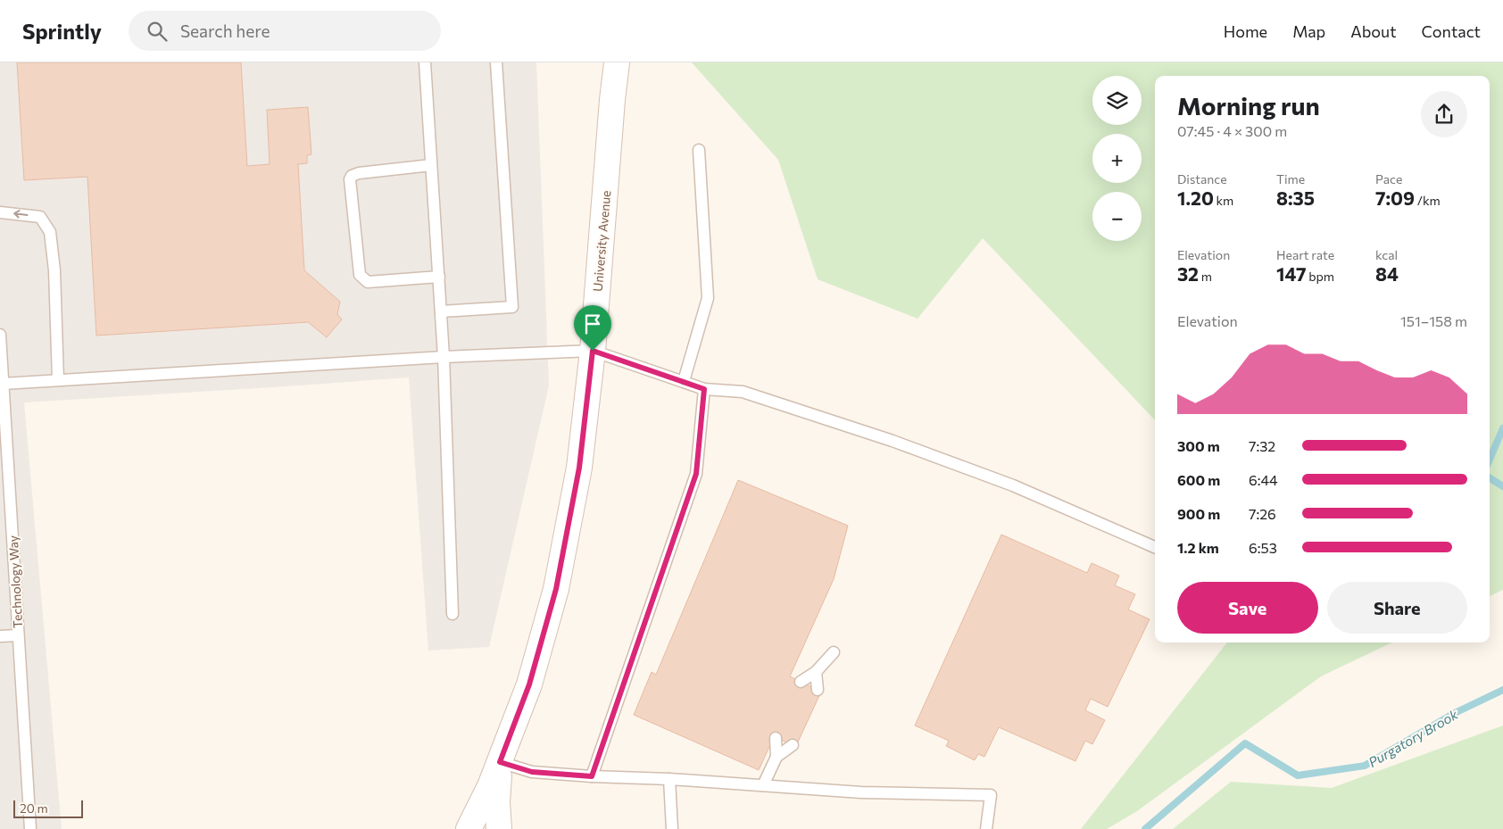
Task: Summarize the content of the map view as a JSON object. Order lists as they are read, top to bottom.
{
  "streets": {
    "main road": ["University Avenue"],
    "lane": ["Technology Way"]
  },
  "water": ["Purgatory Brook"],
  "scale_bar": "20 m",
  "page": {
    "header": "Sprintly",
    "search": "Search here",
    "nav": [
      "Home",
      "Map",
      "About",
      "Contact"
    ],
    "map_buttons": ["+", "−"],
    "heading": ["Morning run", "07:45 · 4 × 300 m"],
    "stats": [
      ["Distance", "1.20 km"],
      ["Time", "8:35"],
      ["Pace", "7:09 /km"],
      ["Elevation", "32 m"],
      ["Heart rate", "147 bpm"],
      ["kcal", "84"]
    ],
    "chart": ["Elevation", "151–158 m"],
    "list": [
      {
        "name": "300 m",
        "note": "7:32"
      },
      {
        "name": "600 m",
        "note": "6:44"
      },
      {
        "name": "900 m",
        "note": "7:26"
      },
      {
        "name": "1.2 km",
        "note": "6:53"
      }
    ],
    "buttons": ["Save", "Share"],
    "scale": "20 m"
  }
}
